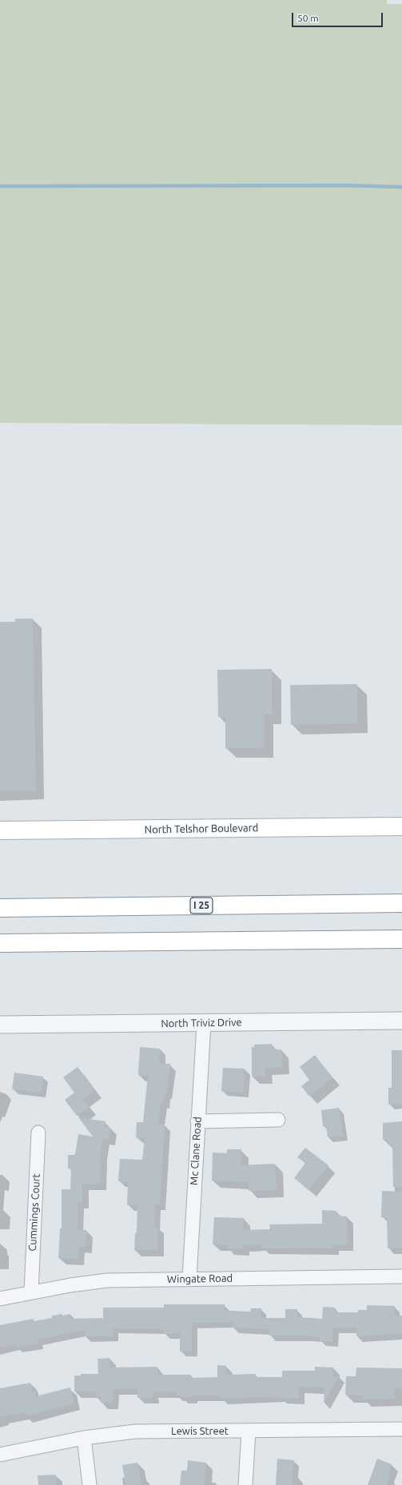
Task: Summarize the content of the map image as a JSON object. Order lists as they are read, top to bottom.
{
  "streets": {
    "main road": ["North Telshor Boulevard", "I 25"],
    "street": [
      "North Triviz Drive",
      "Mc Clane Road",
      "Cummings Court",
      "Wingate Road",
      "Lewis Street"
    ]
  },
  "crossings": [
    ["North Triviz Drive", "Mc Clane Road"],
    ["Mc Clane Road", "Wingate Road"],
    ["Cummings Court", "Wingate Road"]
  ],
  "scale_bar": "50 m"
}
